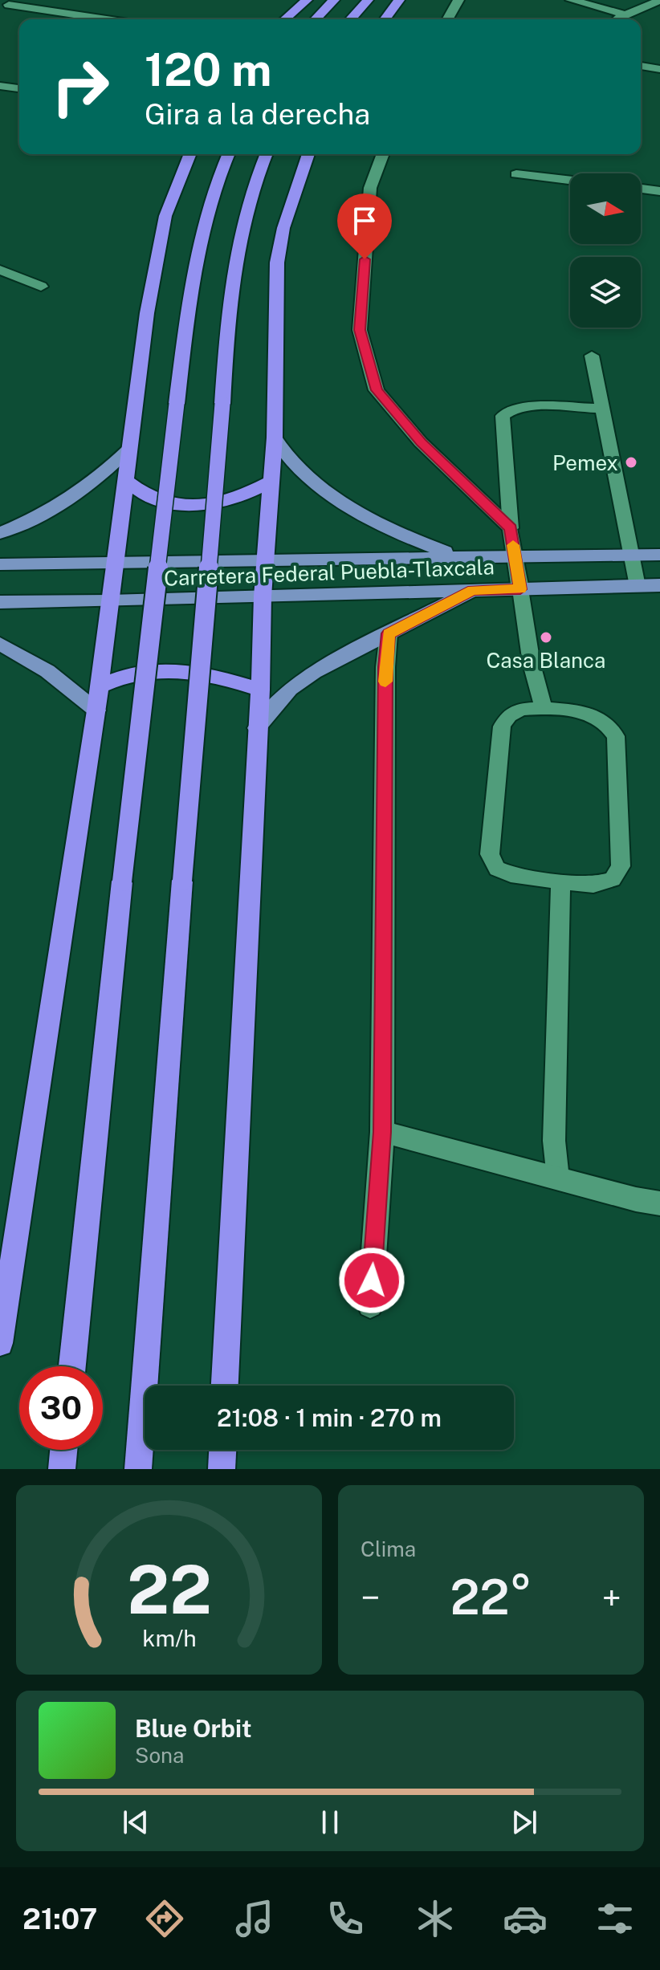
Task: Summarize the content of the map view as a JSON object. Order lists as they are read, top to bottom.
{
  "streets": {
    "main road": ["Carretera Federal Puebla-Tlaxcala"]
  },
  "places": ["Pemex", "Casa Blanca"],
  "north": "right",
  "page": {
    "turn": ["120 m", "Gira a la derecha"],
    "limit": "30",
    "trip": "21:08 · 1 min · 270 m",
    "tile": "Clima",
    "heat": ["−", "22°", "+"],
    "song": ["Blue Orbit", "Sona"],
    "tabs": "21:07",
    "gauge": ["22", "km/h"]
  }
}
